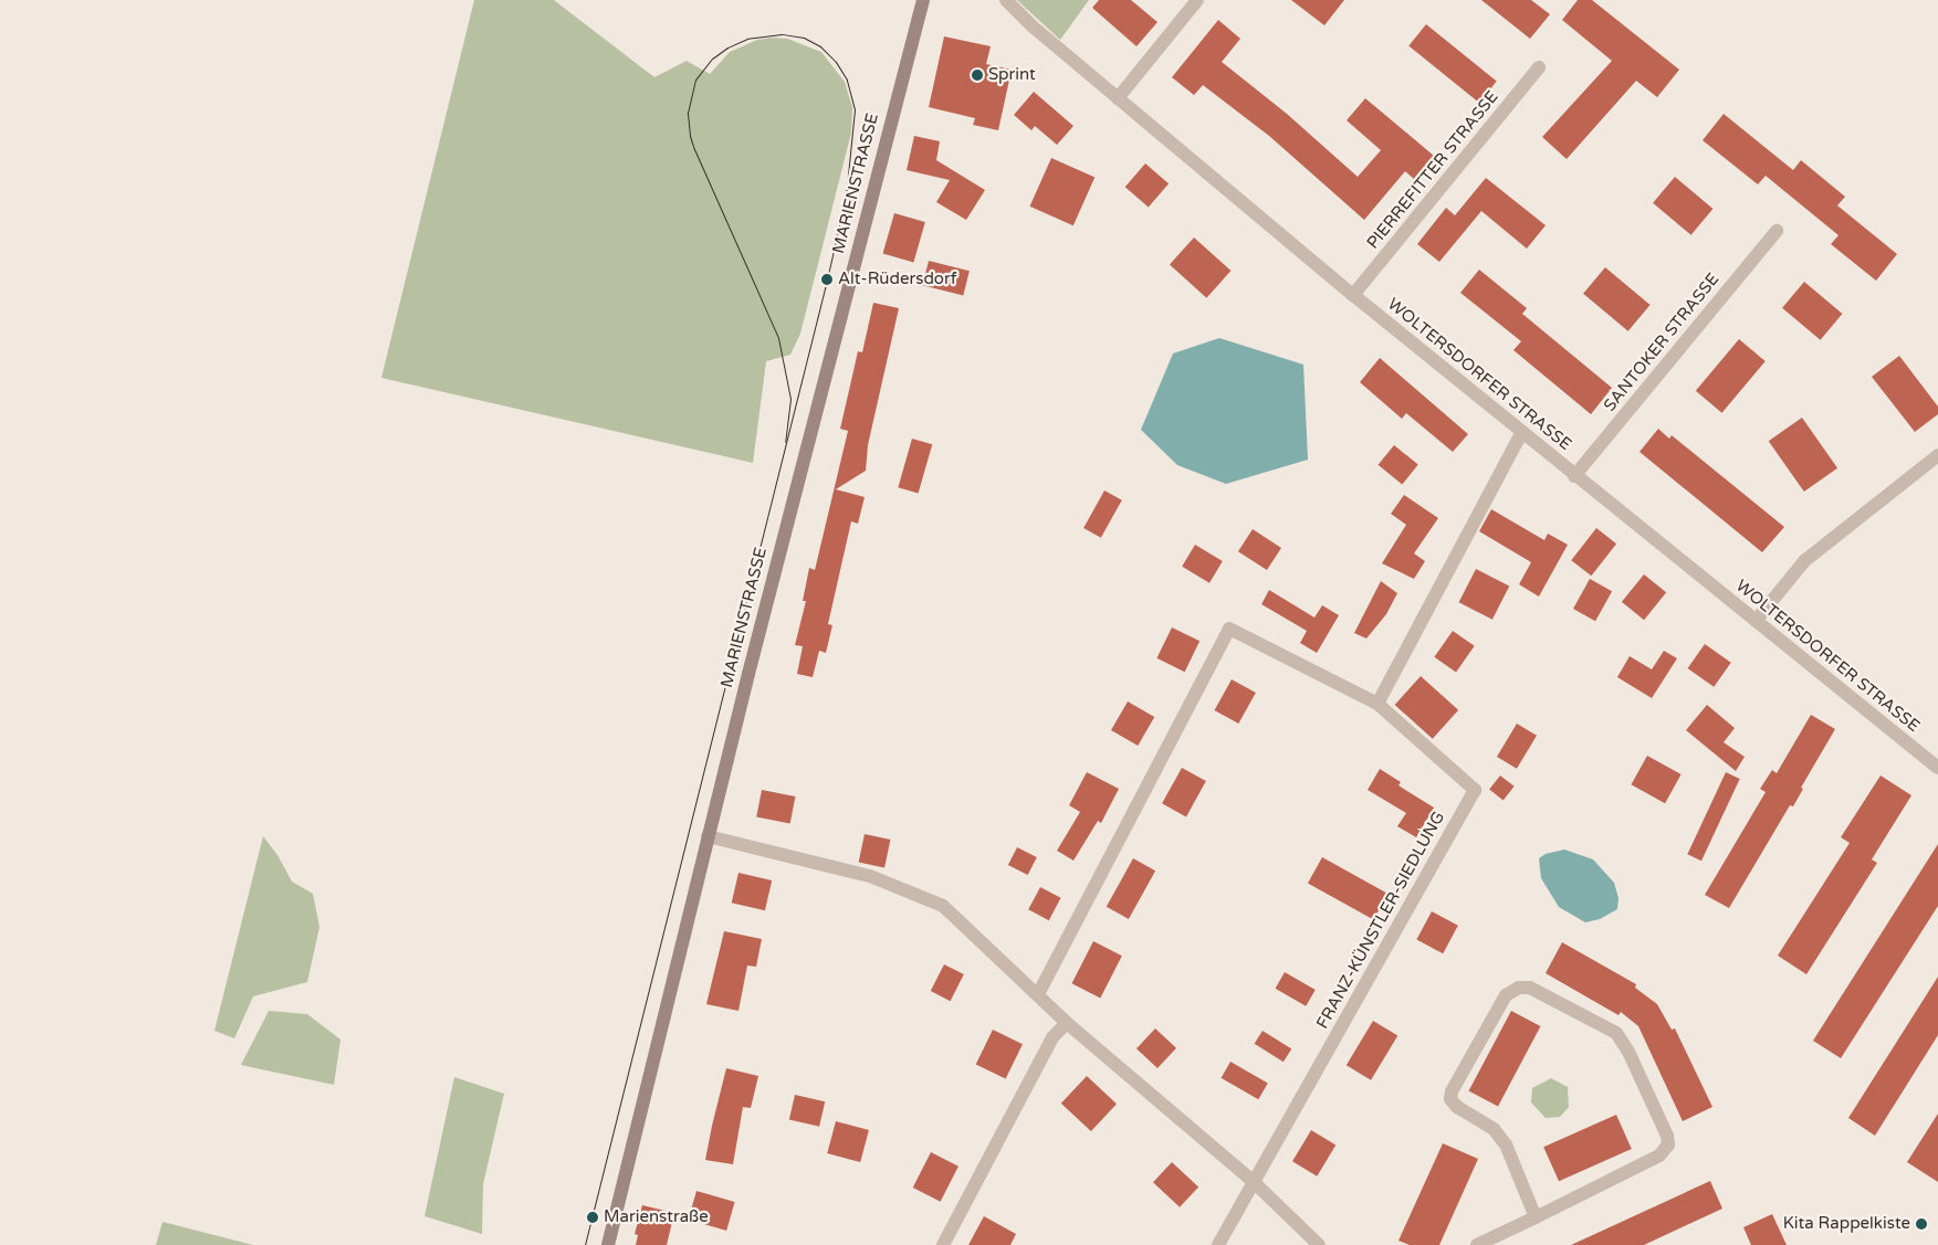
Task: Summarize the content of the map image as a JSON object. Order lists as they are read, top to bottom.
{
  "streets": {
    "street": [
      "PIERREFITTER STRASSE",
      "MARIENSTRASSE",
      "SANTOKER STRASSE",
      "WOLTERSDORFER STRASSE",
      "FRANZ-KÜNSTLER-SIEDLUNG"
    ]
  },
  "crossings": [
    ["PIERREFITTER STRASSE", "WOLTERSDORFER STRASSE"],
    ["SANTOKER STRASSE", "WOLTERSDORFER STRASSE"]
  ],
  "places": [
    "Sprint",
    "Alt-Rüdersdorf",
    "Marienstraße",
    "Kita Rappelkiste"
  ]
}
